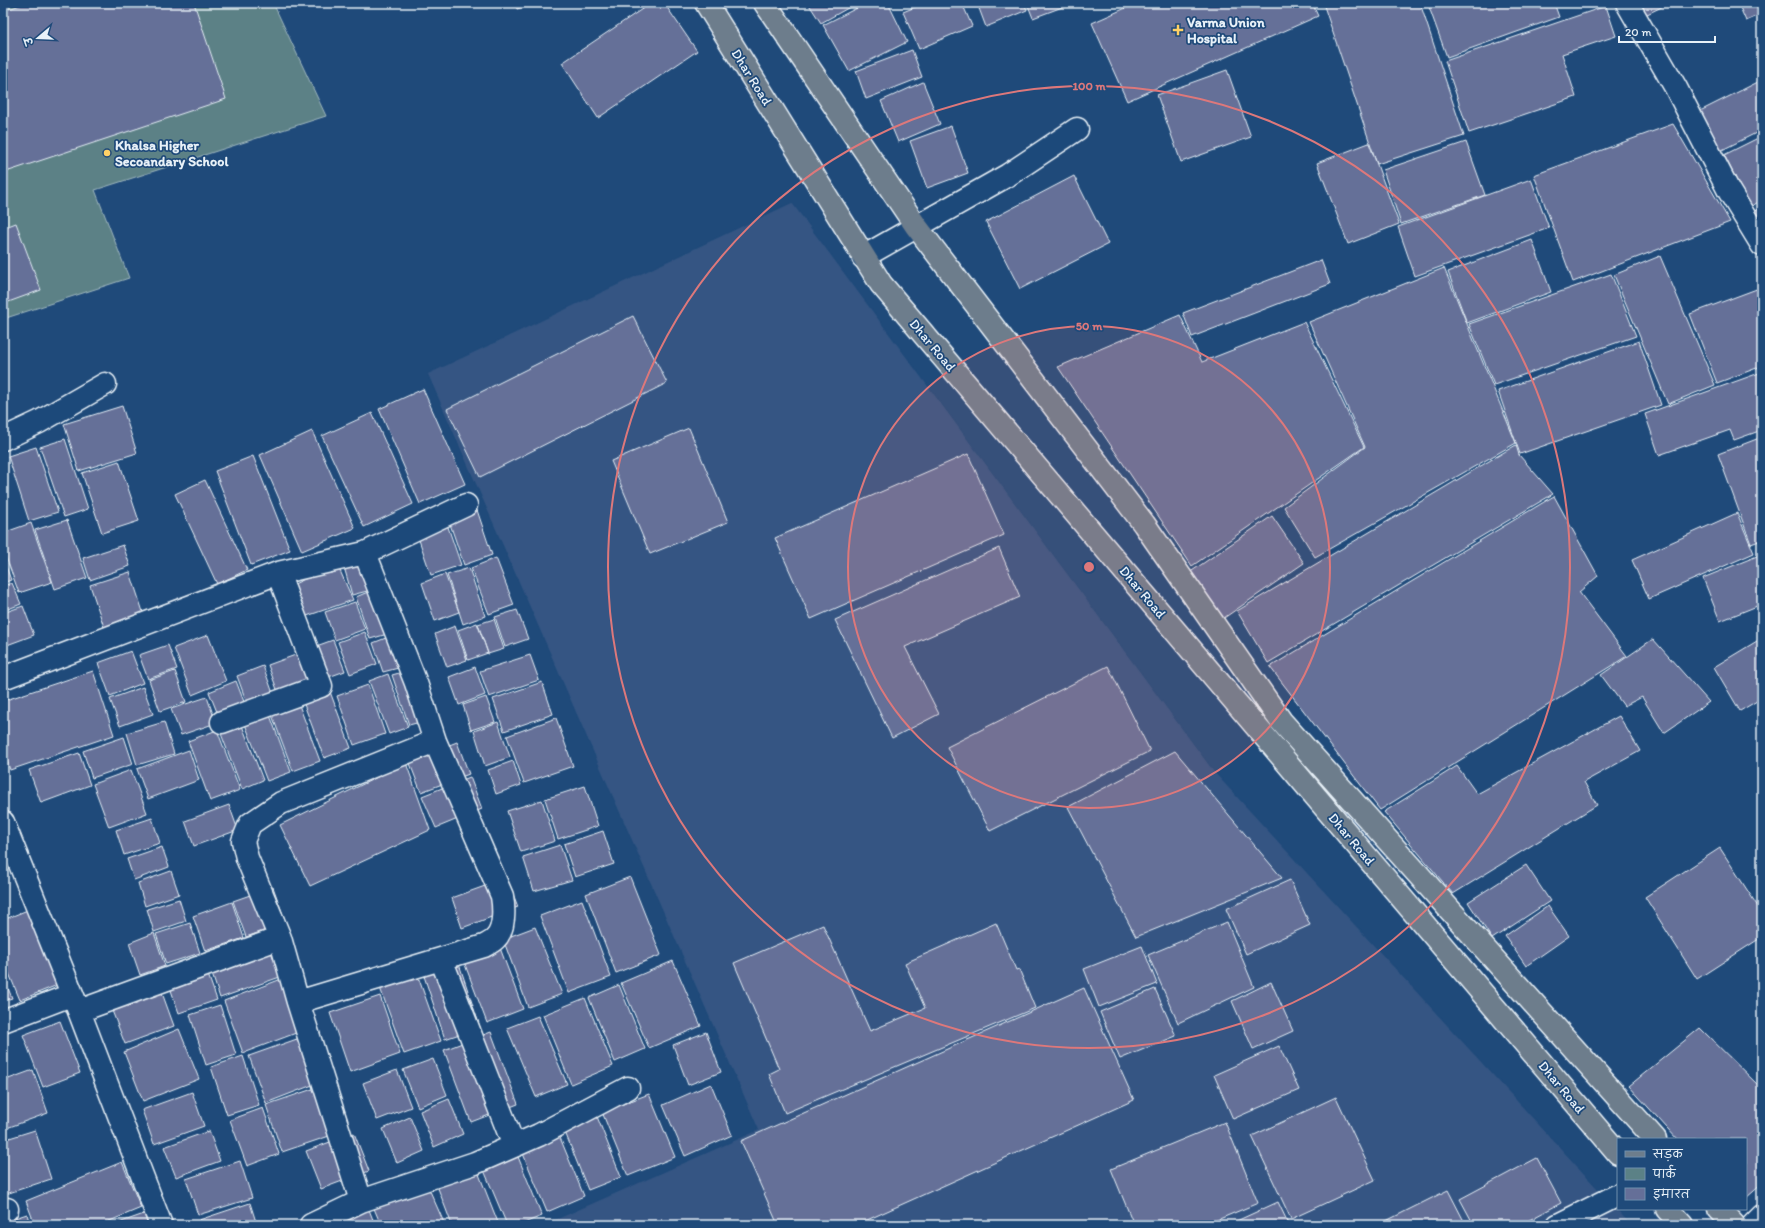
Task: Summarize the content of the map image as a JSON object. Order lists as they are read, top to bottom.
{
  "streets": {
    "main road": ["Dhar Road"]
  },
  "places": {
    "health": ["Varma Union Hospital"],
    "other": ["Khalsa Higher Secoandary School"]
  },
  "legend": ["सड़क", "पार्क", "इमारत"],
  "scale_bar": "20 m",
  "north": "left",
  "rings": ["100 m", "50 m"]
}
